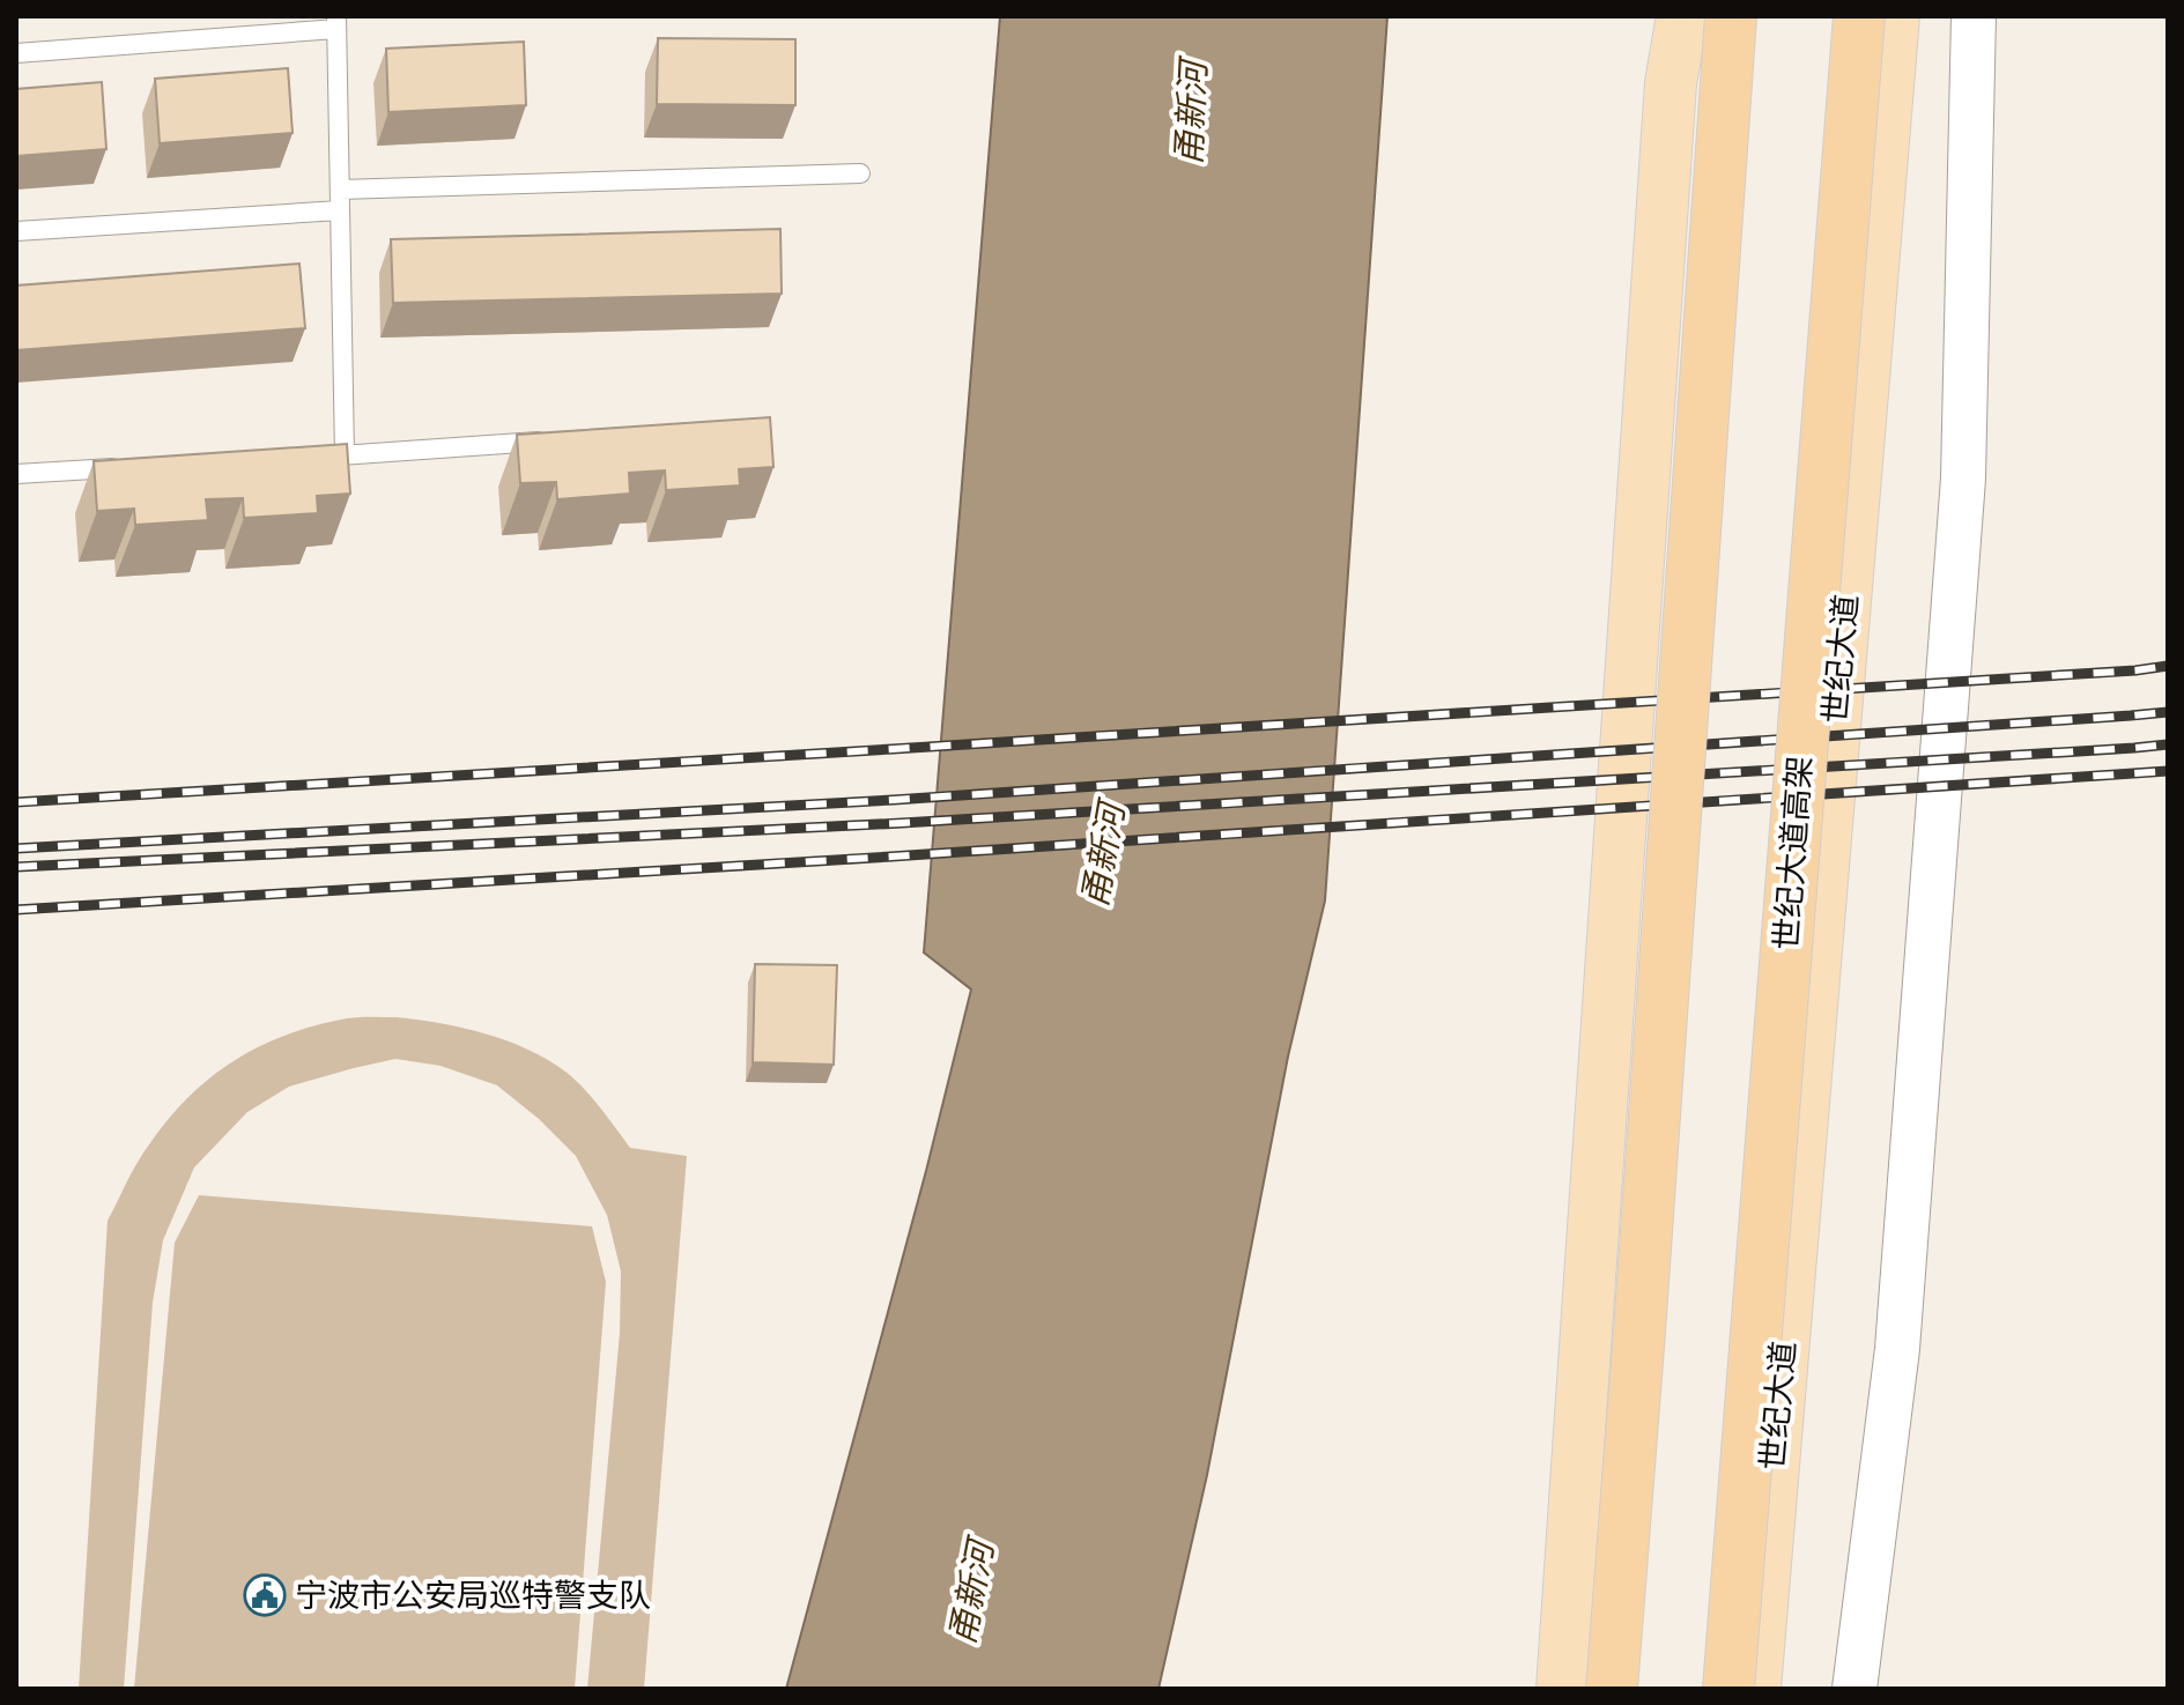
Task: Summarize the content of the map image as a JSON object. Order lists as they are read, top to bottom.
{
  "streets": {
    "highway": ["世纪大道高架"],
    "main road": ["世纪大道"]
  },
  "water": ["甬新河"],
  "places": {
    "public building": ["宁波市公安局巡特警支队"]
  }
}
